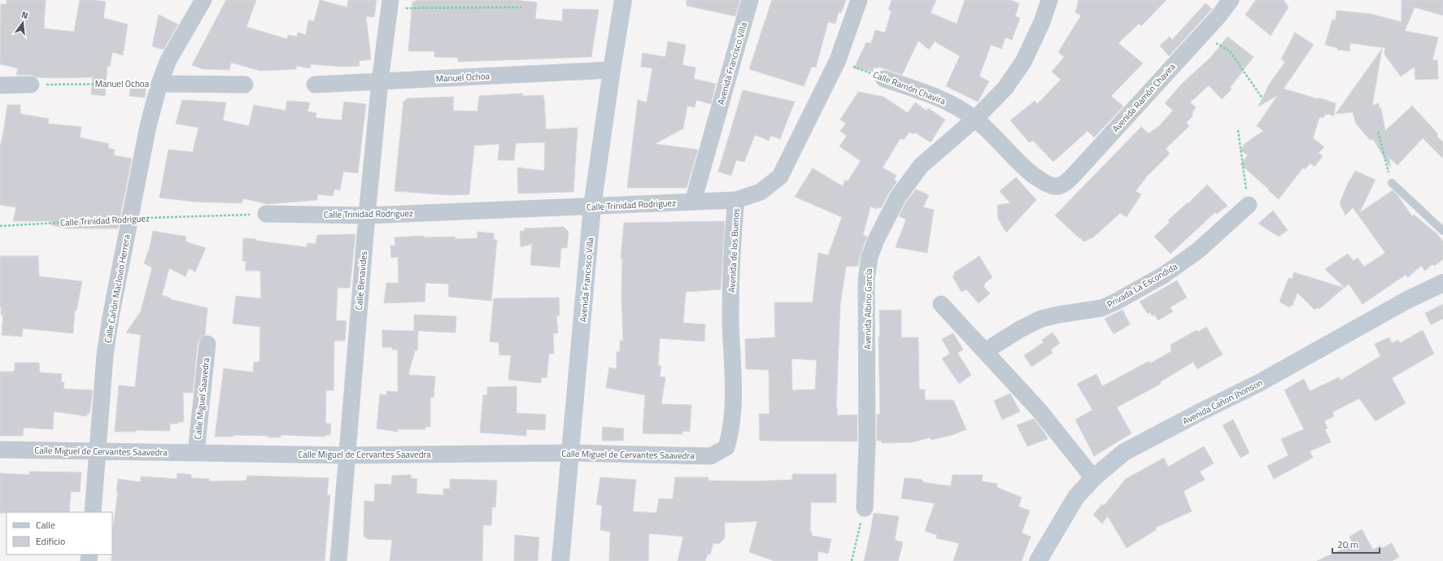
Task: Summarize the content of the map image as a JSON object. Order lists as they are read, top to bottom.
{
  "streets": {
    "main road": ["Avenida Francisco Villa", "Avenida Cañon Jhonson"],
    "street": [
      "Manuel Ochoa",
      "Calle Ramón Chavira",
      "Avenida Ramón Chavira",
      "Calle Trinidad Rodriguez",
      "Avenida de los Buenos",
      "Calle Benavides",
      "Privada La Escondida",
      "Calle Cañón Maclovio Herrera",
      "Avenida Albino García",
      "Calle Miguel Saavedra",
      "Calle Miguel de Cervantes Saavedra"
    ]
  },
  "crossings": [
    ["Avenida Francisco Villa", "Manuel Ochoa"],
    ["Avenida Francisco Villa", "Calle Trinidad Rodriguez"],
    ["Avenida Francisco Villa", "Calle Miguel de Cervantes Saavedra"],
    ["Manuel Ochoa", "Calle Benavides"],
    ["Manuel Ochoa", "Calle Cañón Maclovio Herrera"],
    ["Calle Ramón Chavira", "Avenida Ramón Chavira"],
    ["Calle Ramón Chavira", "Avenida de los Buenos"],
    ["Calle Ramón Chavira", "Avenida Albino García"],
    ["Calle Trinidad Rodriguez", "Avenida de los Buenos"],
    ["Calle Trinidad Rodriguez", "Calle Benavides"],
    ["Calle Trinidad Rodriguez", "Calle Cañón Maclovio Herrera"],
    ["Avenida de los Buenos", "Calle Miguel de Cervantes Saavedra"],
    ["Calle Benavides", "Calle Miguel de Cervantes Saavedra"],
    ["Calle Cañón Maclovio Herrera", "Calle Miguel de Cervantes Saavedra"],
    ["Calle Miguel Saavedra", "Calle Miguel de Cervantes Saavedra"]
  ],
  "legend": ["Calle", "Edificio"],
  "scale_bar": "20 m",
  "north": "top"
}
